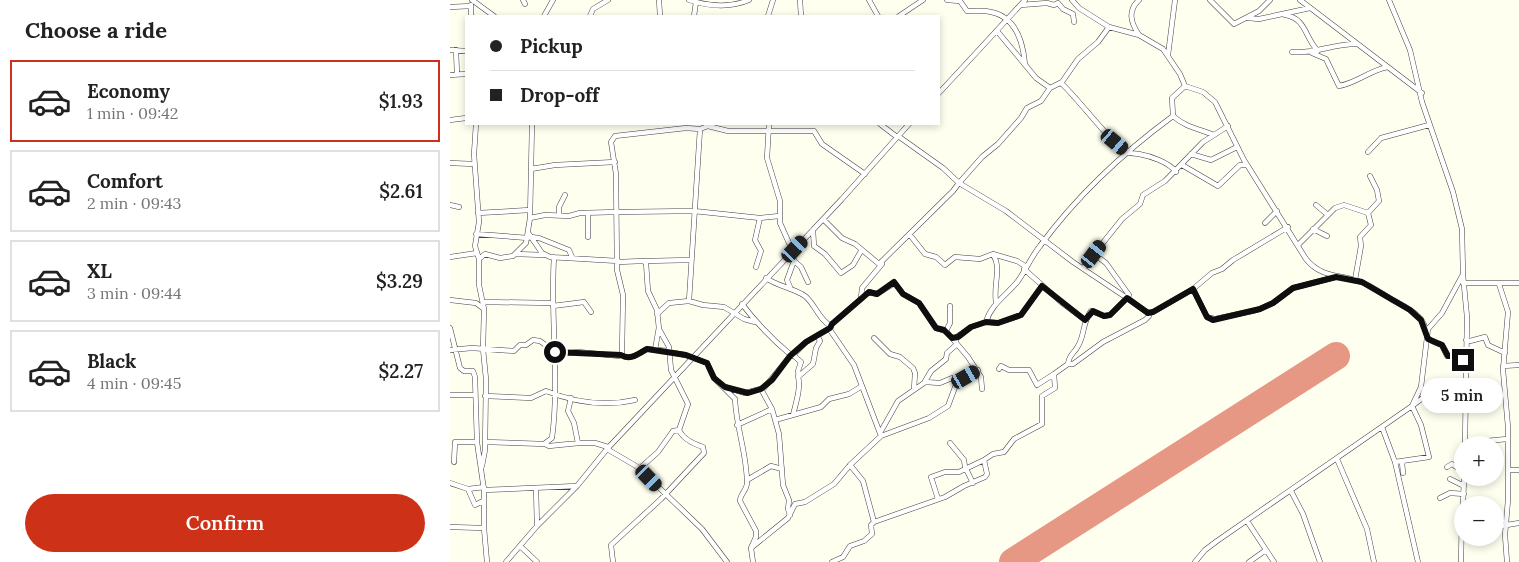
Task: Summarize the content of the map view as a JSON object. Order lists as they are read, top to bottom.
{
  "page": {
    "heading": "Choose a ride",
    "banner": ["Pickup", "Drop-off"],
    "list": [
      {
        "name": "Economy",
        "note": "1 min · 09:42",
        "value": "$1.93"
      },
      {
        "name": "Comfort",
        "note": "2 min · 09:43",
        "value": "$2.61"
      },
      {
        "name": "XL",
        "note": "3 min · 09:44",
        "value": "$3.29"
      },
      {
        "name": "Black",
        "note": "4 min · 09:45",
        "value": "$2.27"
      }
    ],
    "bubble": "5 min",
    "map_buttons": ["+", "−"],
    "buttons": "Confirm"
  }
}
